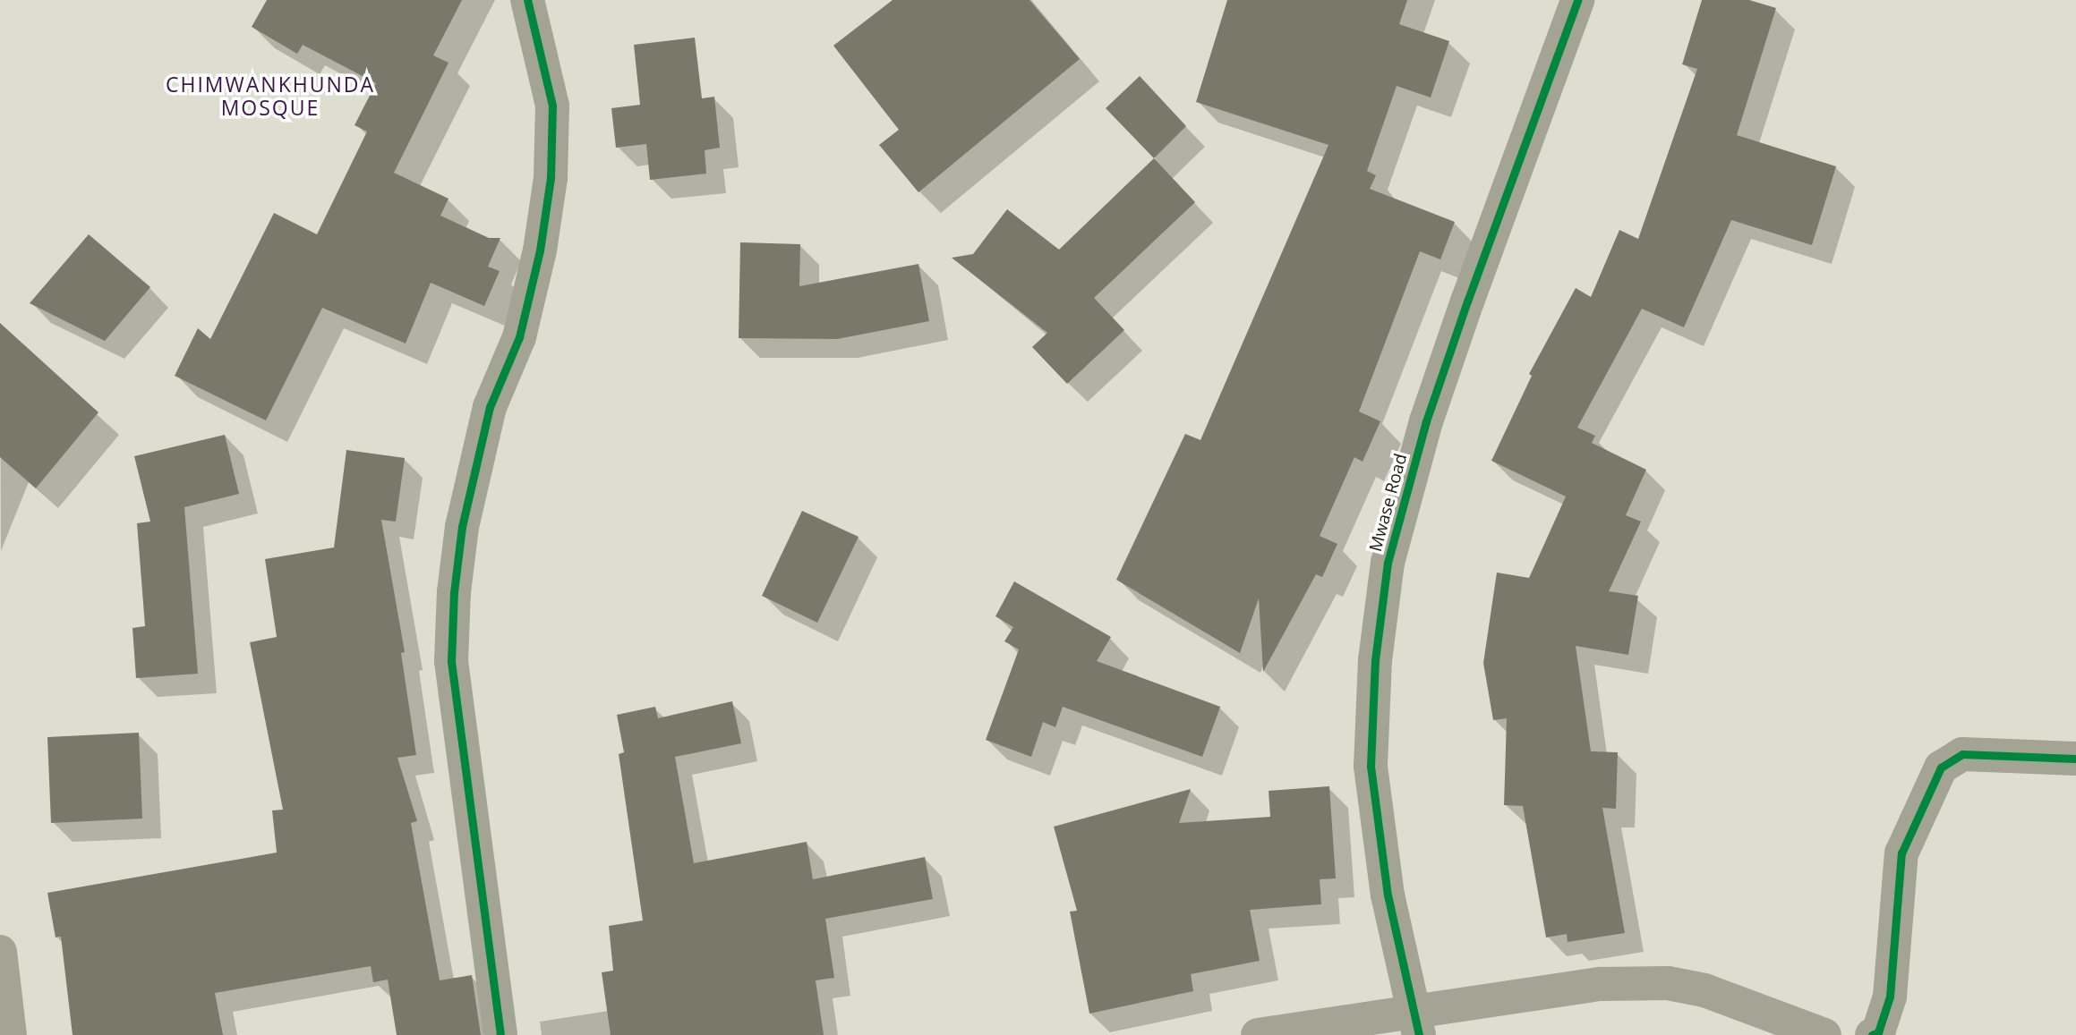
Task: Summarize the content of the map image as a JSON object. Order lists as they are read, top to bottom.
{
  "streets": {
    "street": ["Mwase Road"]
  },
  "districts": ["CHIMWANKHUNDA MOSQUE"]
}
